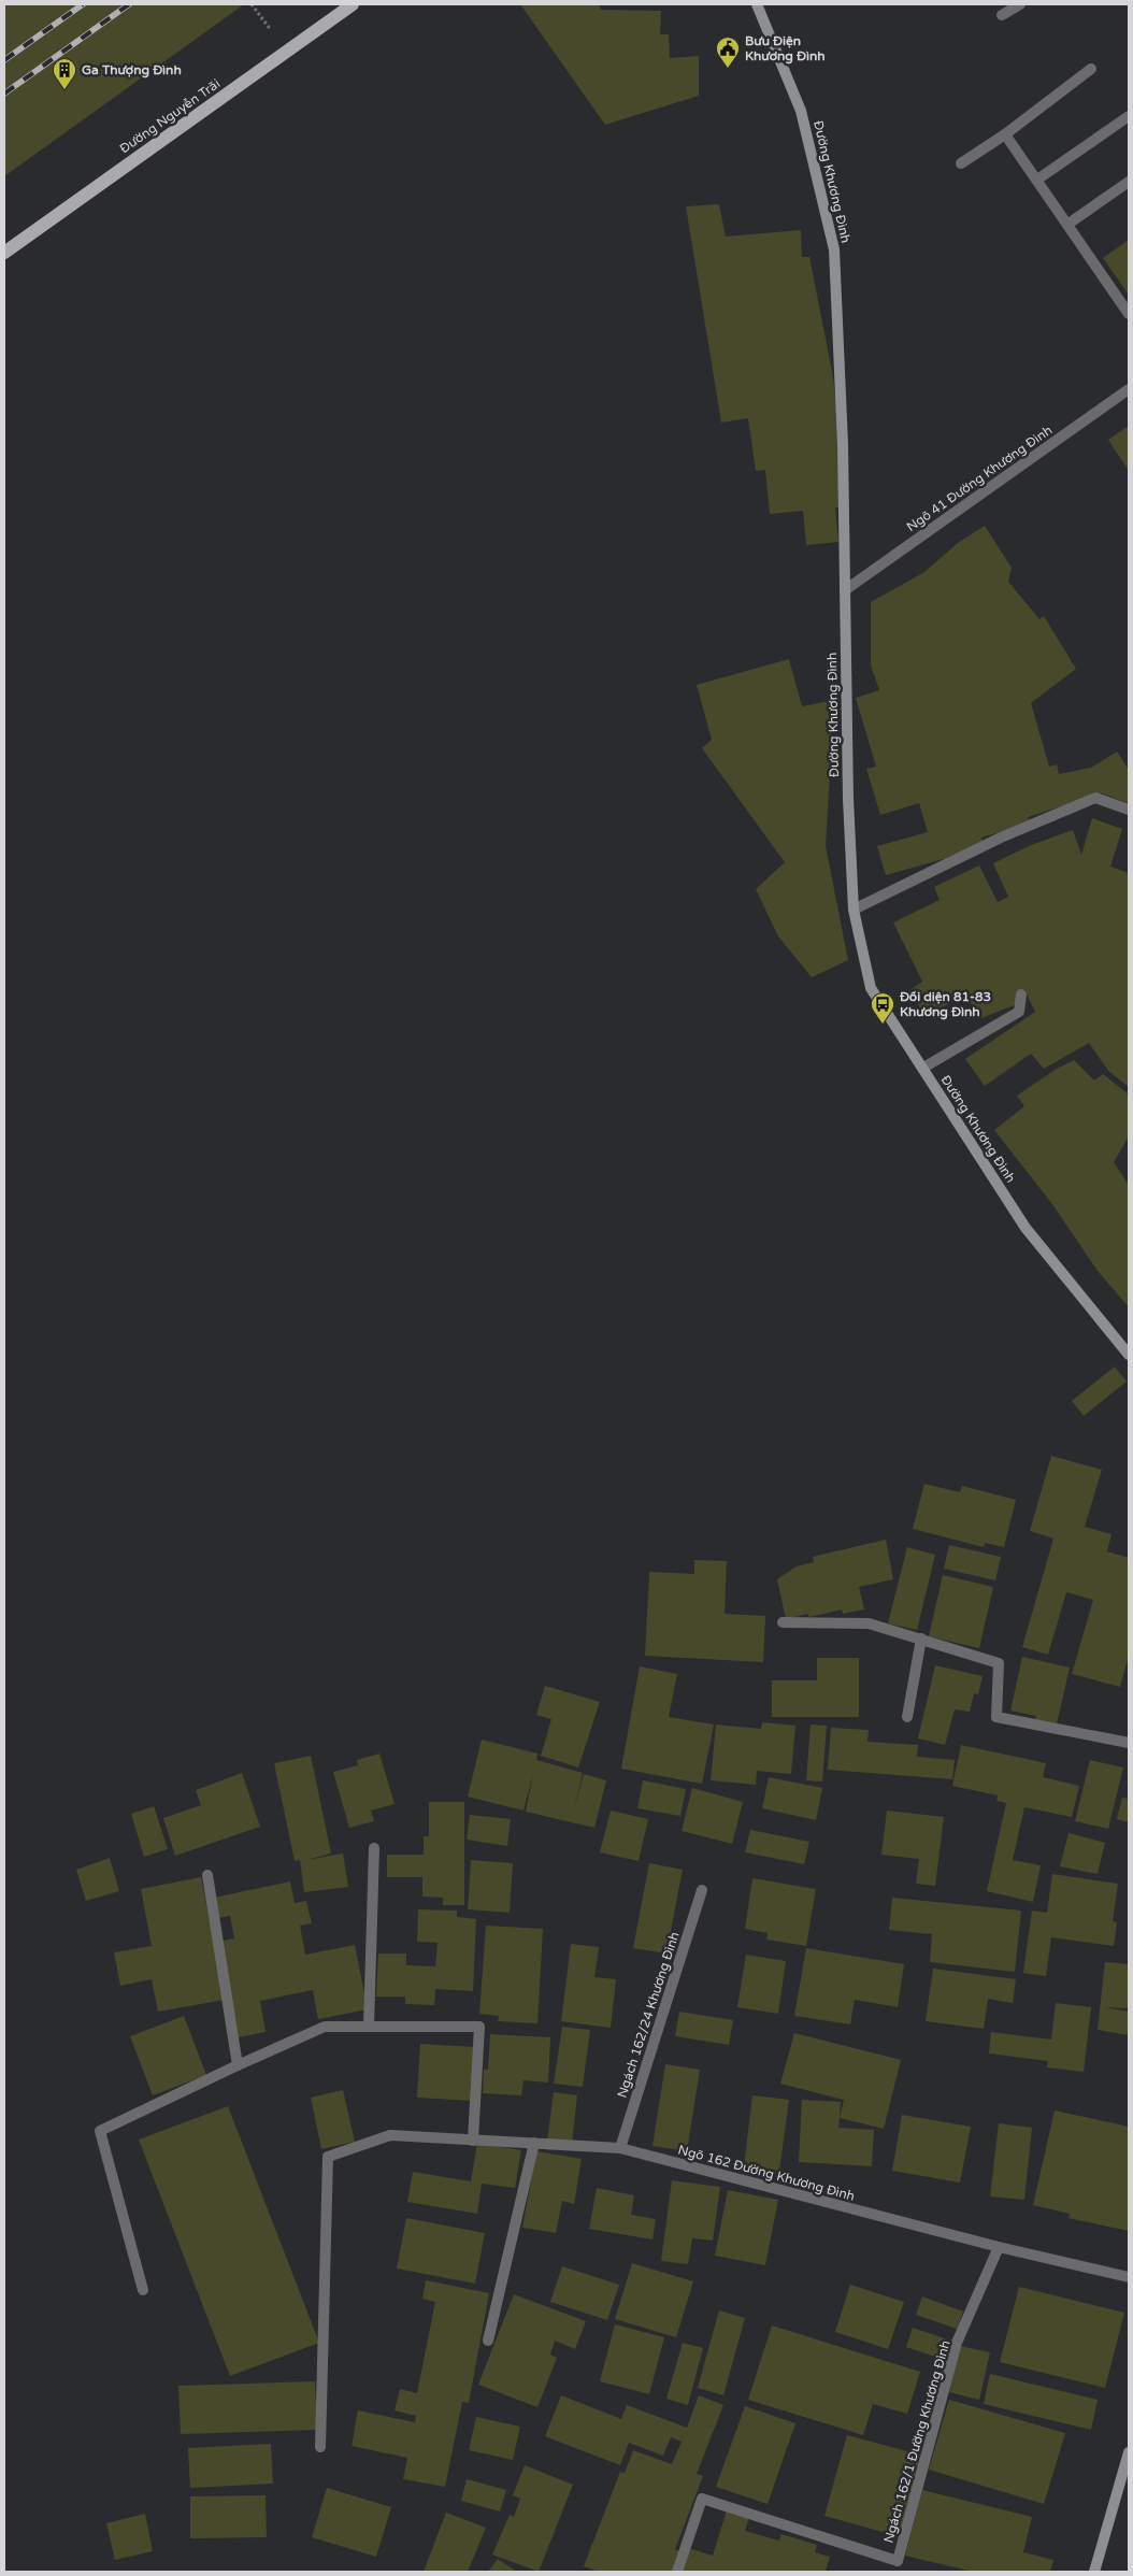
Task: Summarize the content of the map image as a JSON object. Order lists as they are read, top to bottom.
{
  "streets": {
    "main road": ["Đường Nguyễn Trãi"],
    "street": ["Đường Khương Đình"],
    "lane": [
      "Ngõ 41 Đường Khương Đình",
      "Ngách 162/24 Khương Đình",
      "Ngõ 162 Đường Khương Đình",
      "Ngách 162/1 Đường Khương Đình"
    ]
  },
  "crossings": [
    ["Đường Khương Đình", "Ngõ 41 Đường Khương Đình"],
    ["Ngách 162/24 Khương Đình", "Ngõ 162 Đường Khương Đình"],
    ["Ngõ 162 Đường Khương Đình", "Ngách 162/1 Đường Khương Đình"]
  ],
  "places": {
    "public building": ["Bưu Điện Khương Đình"],
    "building": ["Ga Thượng Đình"],
    "bus stop": ["Đối diện 81-83 Khương Đình"]
  }
}
